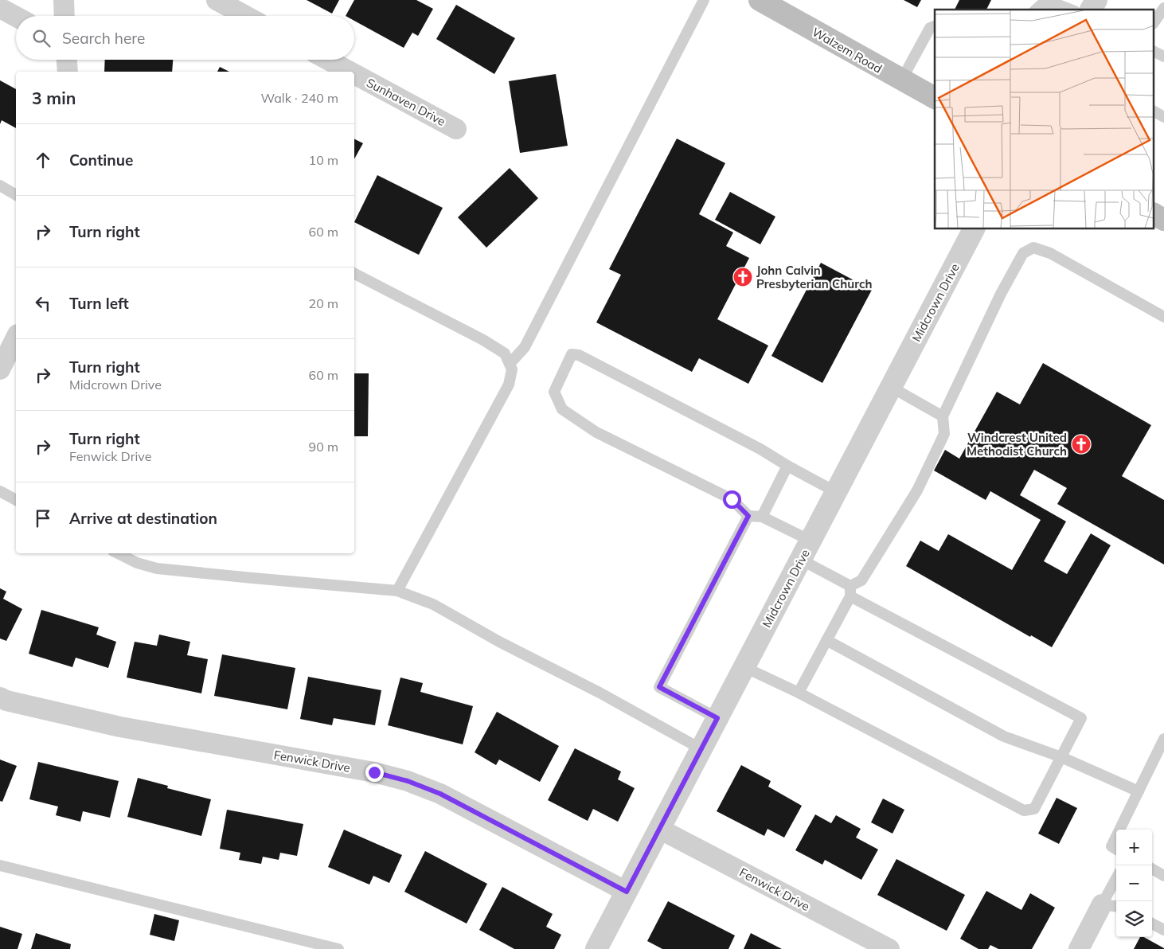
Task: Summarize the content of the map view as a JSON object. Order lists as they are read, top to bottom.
{
  "streets": {
    "main road": ["Walzem Road"],
    "street": ["Sunhaven Drive", "Midcrown Drive", "Fenwick Drive"]
  },
  "crossings": [
    ["Midcrown Drive", "Fenwick Drive"]
  ],
  "places": {
    "church": ["John Calvin Presbyterian Church", "Windcrest United Methodist Church"]
  },
  "page": {
    "search": "Search here",
    "heading": ["3 min", "Walk · 240 m"],
    "list": [
      ["Continue", "10 m"],
      ["Turn right", "60 m"],
      ["Turn left", "20 m"],
      ["Turn right", "Midcrown Drive", "60 m"],
      ["Turn right", "Fenwick Drive", "90 m"],
      "Arrive at destination"
    ],
    "map_buttons": ["+", "−"]
  }
}
